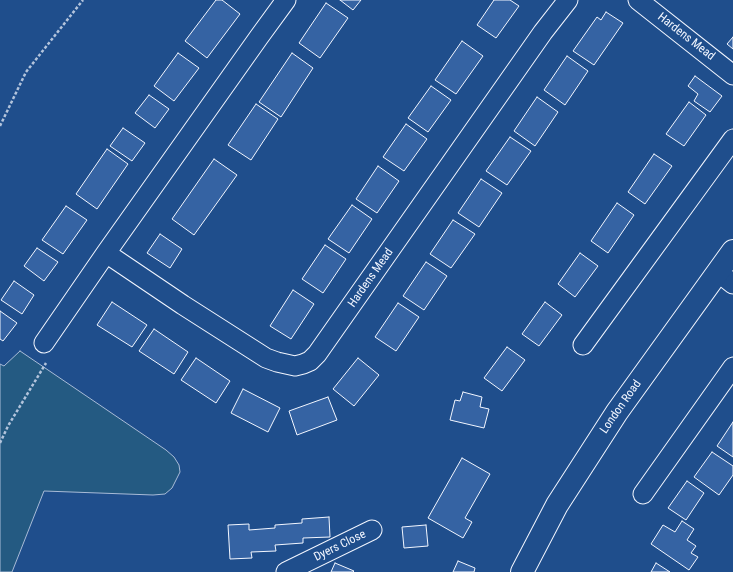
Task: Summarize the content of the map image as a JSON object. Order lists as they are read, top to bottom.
{
  "streets": {
    "street": ["Hardens Mead", "London Road", "Dyers Close"]
  }
}
